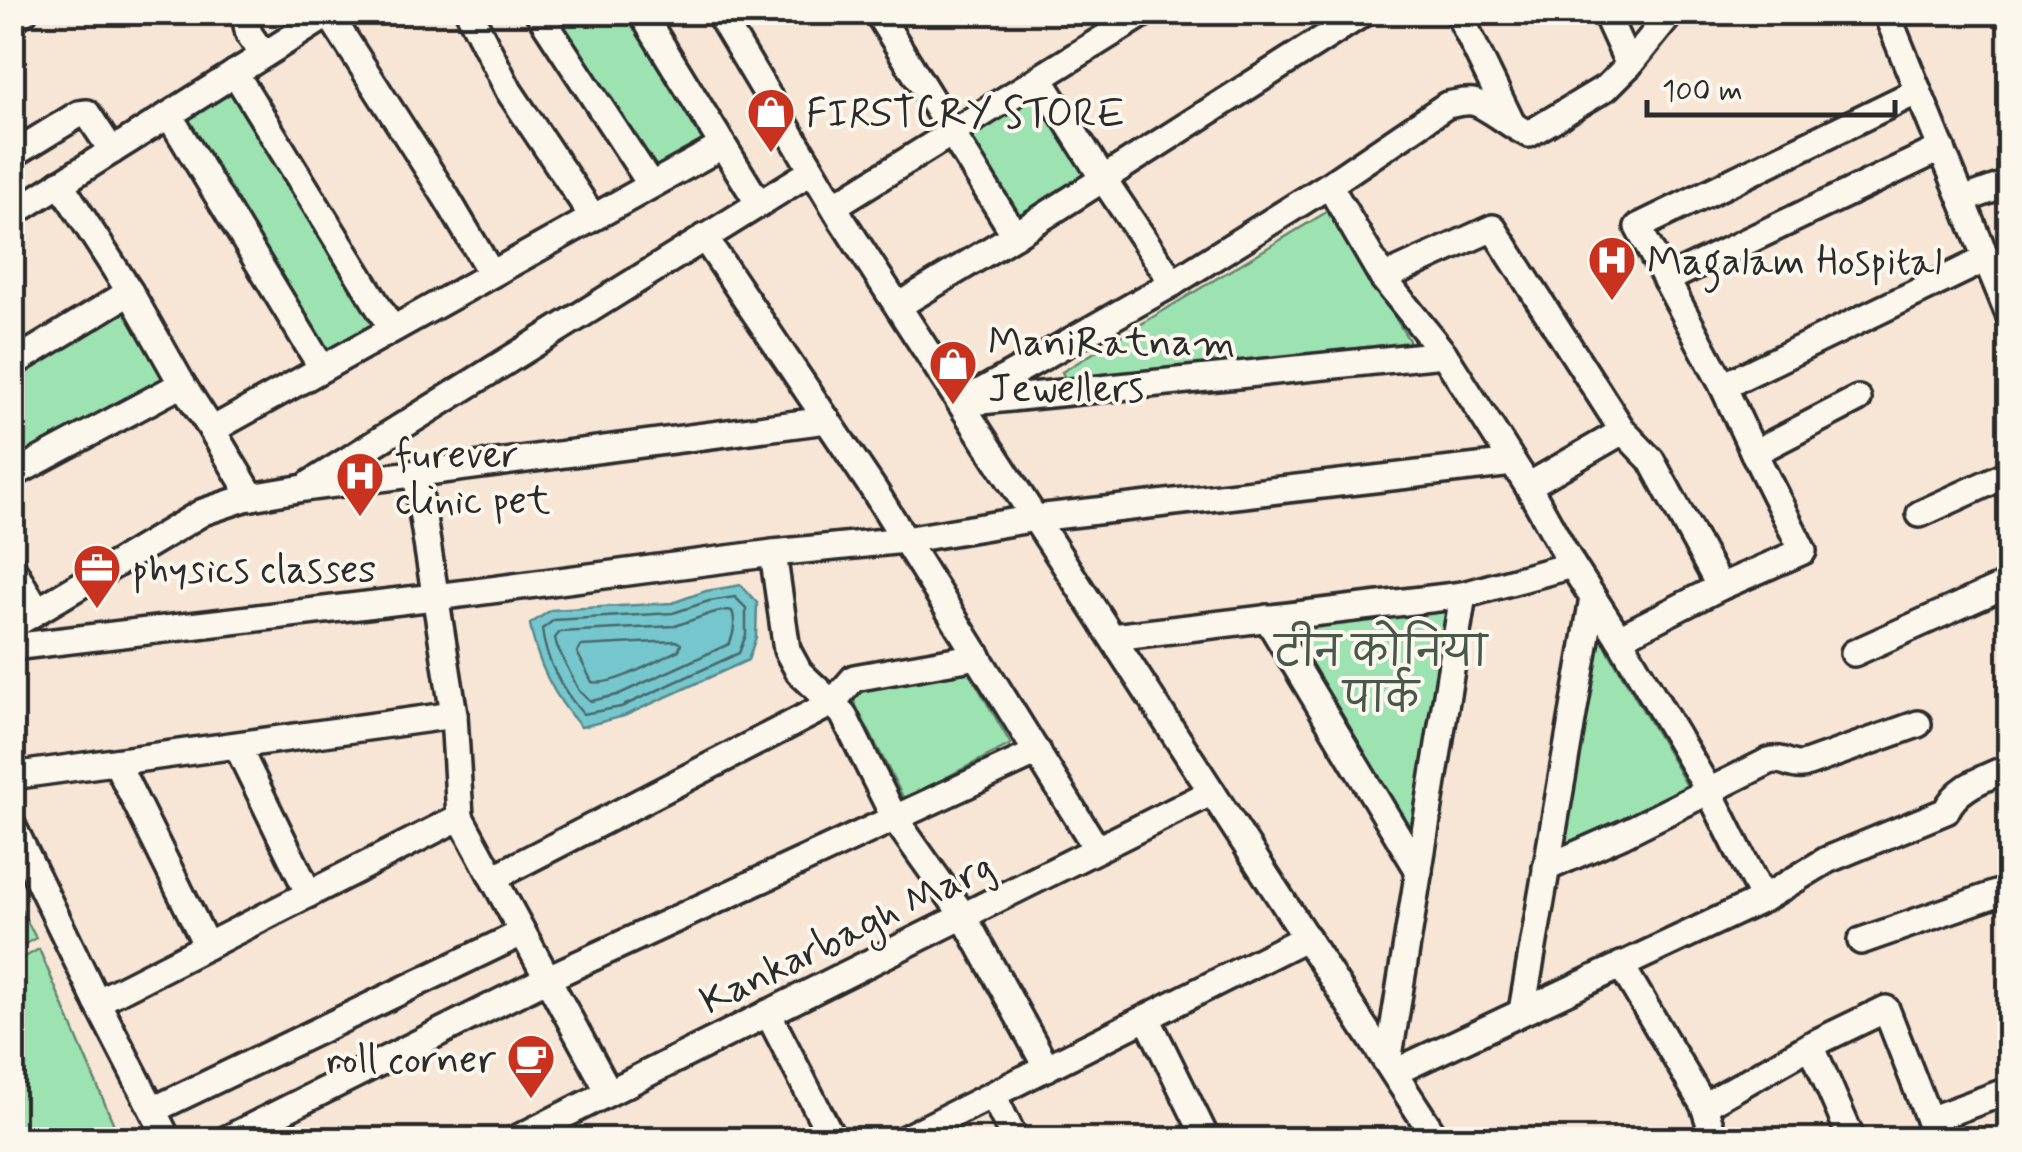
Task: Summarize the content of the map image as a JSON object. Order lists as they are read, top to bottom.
{
  "streets": {
    "street": ["Kankarbagh Marg"]
  },
  "parks": ["टीन कोनिया पार्क"],
  "places": {
    "shop": ["FIRSTCRY STORE", "ManiRatnam Jewellers"],
    "hospital": ["Magalam Hospital", "furever clinic pet"],
    "office": ["physics classes"],
    "cafe": ["roll corner"]
  },
  "scale_bar": "100 m"
}
